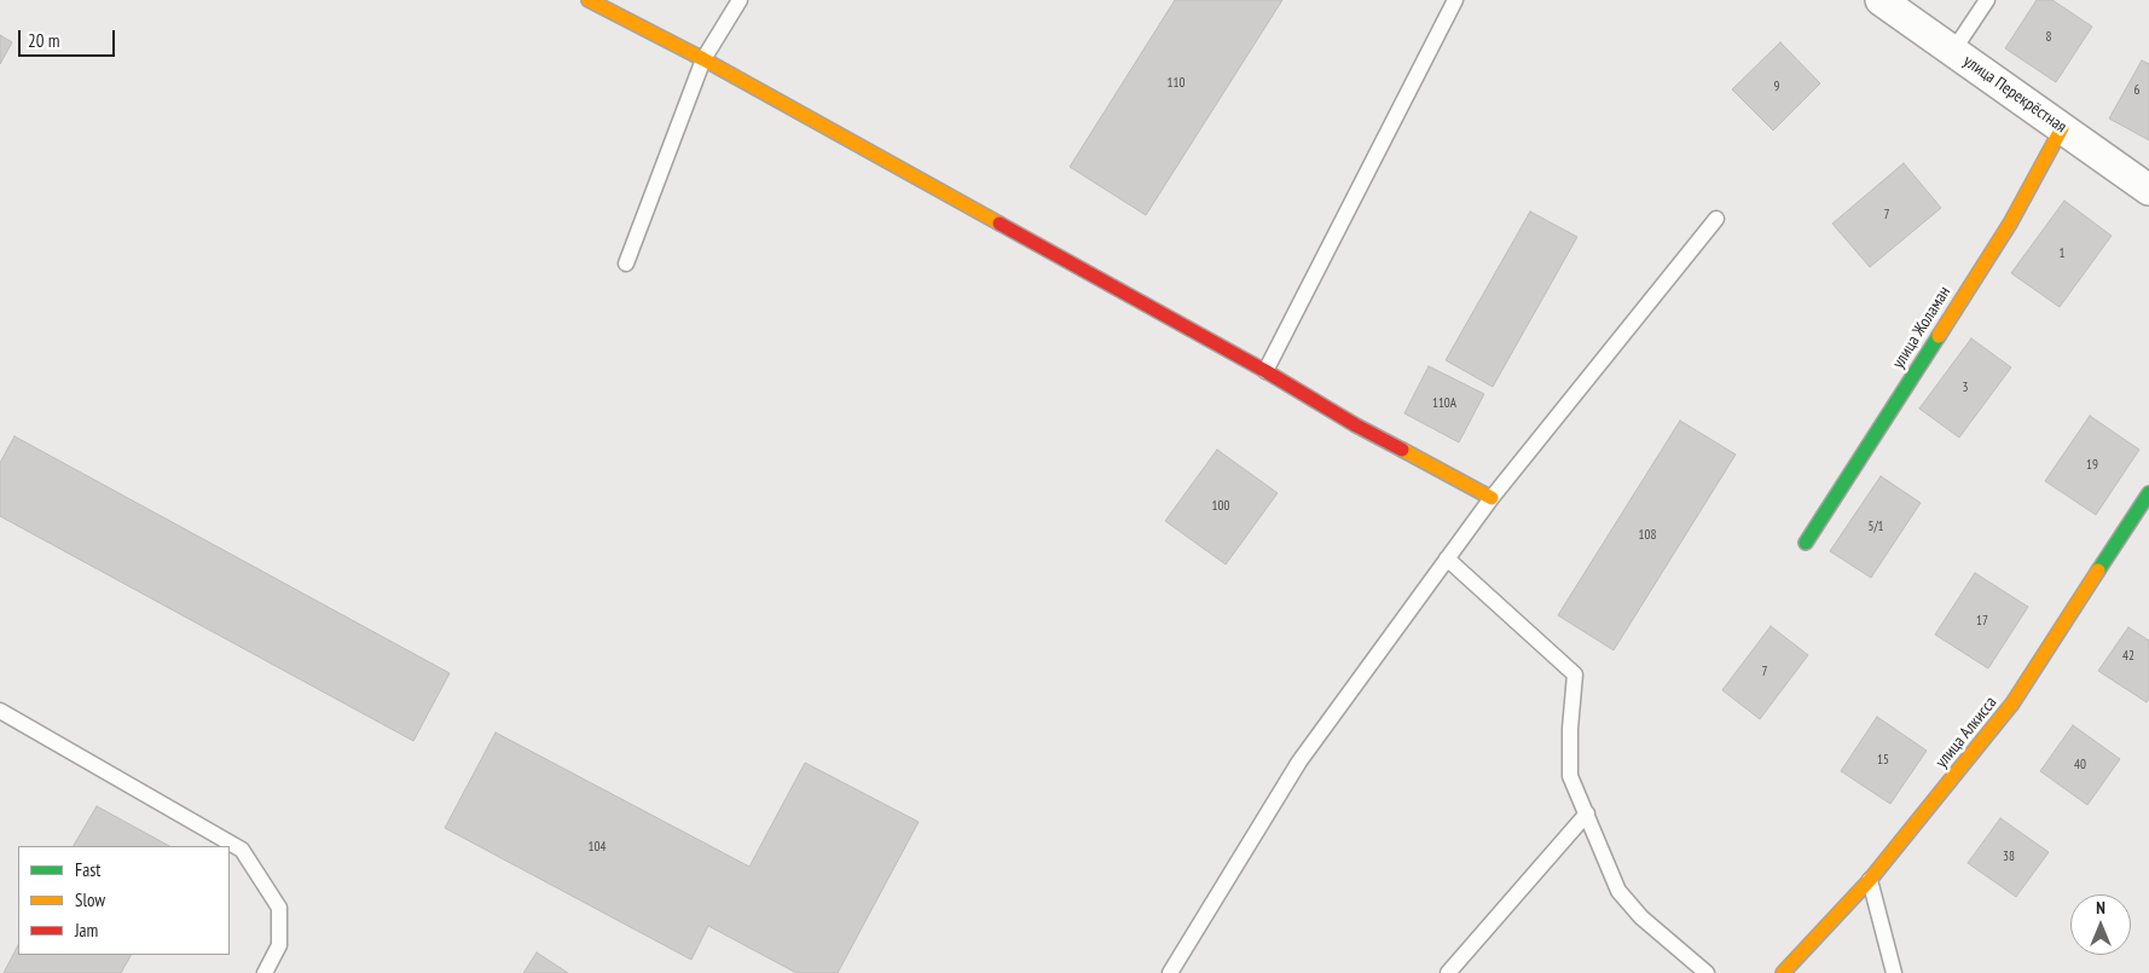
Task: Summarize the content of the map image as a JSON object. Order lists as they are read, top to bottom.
{
  "streets": {
    "street": ["улица Перекрёстная", "улица Жоламан", "улица Алкисса"]
  },
  "crossings": [
    ["улица Перекрёстная", "улица Жоламан"]
  ],
  "house_numbers": [
    "8",
    "110",
    "9",
    "6",
    "7",
    "1",
    "3",
    "110А",
    "19",
    "100",
    "5/1",
    "108",
    "17",
    "42",
    "7",
    "15",
    "40",
    "104",
    "38"
  ],
  "legend": ["Fast", "Slow", "Jam"],
  "scale_bar": "20 m",
  "north": "top"
}
